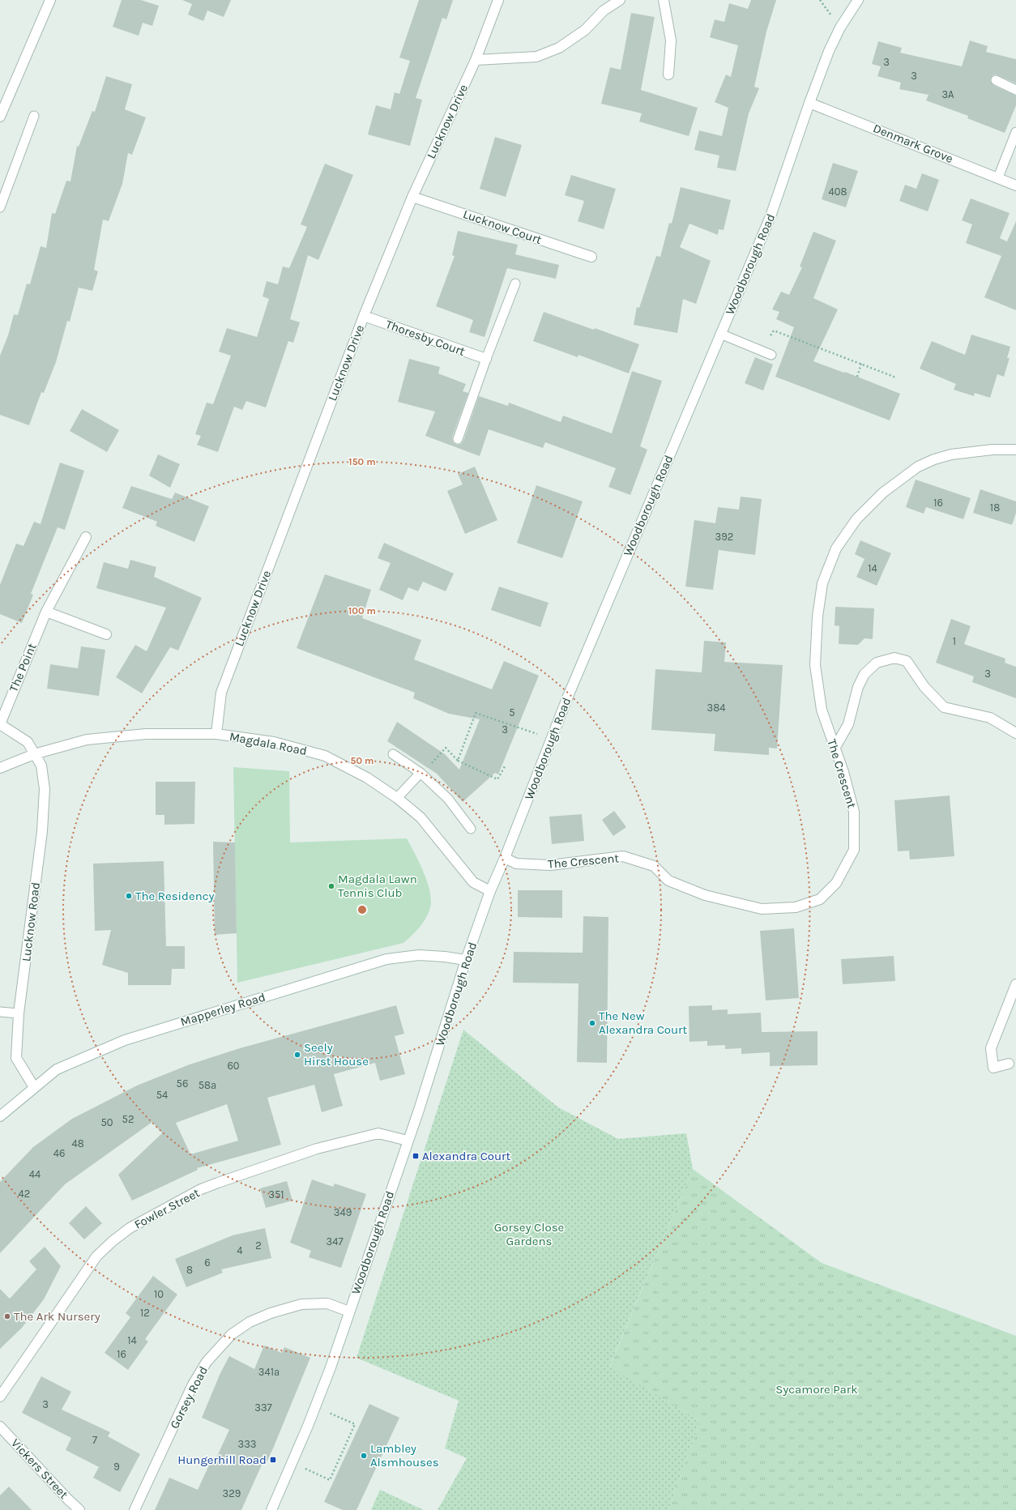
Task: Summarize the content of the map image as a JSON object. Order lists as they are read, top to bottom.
{
  "streets": {
    "street": [
      "Lucknow Drive",
      "Denmark Grove",
      "Lucknow Court",
      "Woodborough Road",
      "Thoresby Court",
      "The Point",
      "Magdala Road",
      "The Crescent",
      "Lucknow Road",
      "Mapperley Road",
      "Fowler Street",
      "Gorsey Road",
      "Vickers Street"
    ]
  },
  "crossings": [
    ["Lucknow Drive", "Lucknow Court"],
    ["Lucknow Drive", "Thoresby Court"],
    ["Lucknow Drive", "Magdala Road"],
    ["Denmark Grove", "Woodborough Road"],
    ["Woodborough Road", "Magdala Road"],
    ["Woodborough Road", "The Crescent"],
    ["Woodborough Road", "Mapperley Road"],
    ["Woodborough Road", "Fowler Street"],
    ["Woodborough Road", "Gorsey Road"],
    ["The Point", "Lucknow Road"],
    ["Magdala Road", "Lucknow Road"],
    ["Lucknow Road", "Mapperley Road"]
  ],
  "parks": ["Gorsey Close Gardens", "Sycamore Park"],
  "places": {
    "other": [
      "Magdala Lawn Tennis Club",
      "The Residency",
      "The New Alexandra Court",
      "Seely Hirst House",
      "The Ark Nursery",
      "Lambley Alsmhouses"
    ],
    "transit": ["Alexandra Court", "Hungerhill Road"]
  },
  "house_numbers": [
    "3",
    "3",
    "3A",
    "408",
    "16",
    "18",
    "392",
    "14",
    "1",
    "3",
    "384",
    "5",
    "3",
    "60",
    "56",
    "58a",
    "54",
    "52",
    "50",
    "48",
    "46",
    "44",
    "42",
    "351",
    "349",
    "347",
    "2",
    "4",
    "6",
    "8",
    "10",
    "12",
    "14",
    "16",
    "341a",
    "3",
    "337",
    "7",
    "333",
    "9",
    "329"
  ],
  "rings": ["150 m", "100 m", "50 m"]
}
